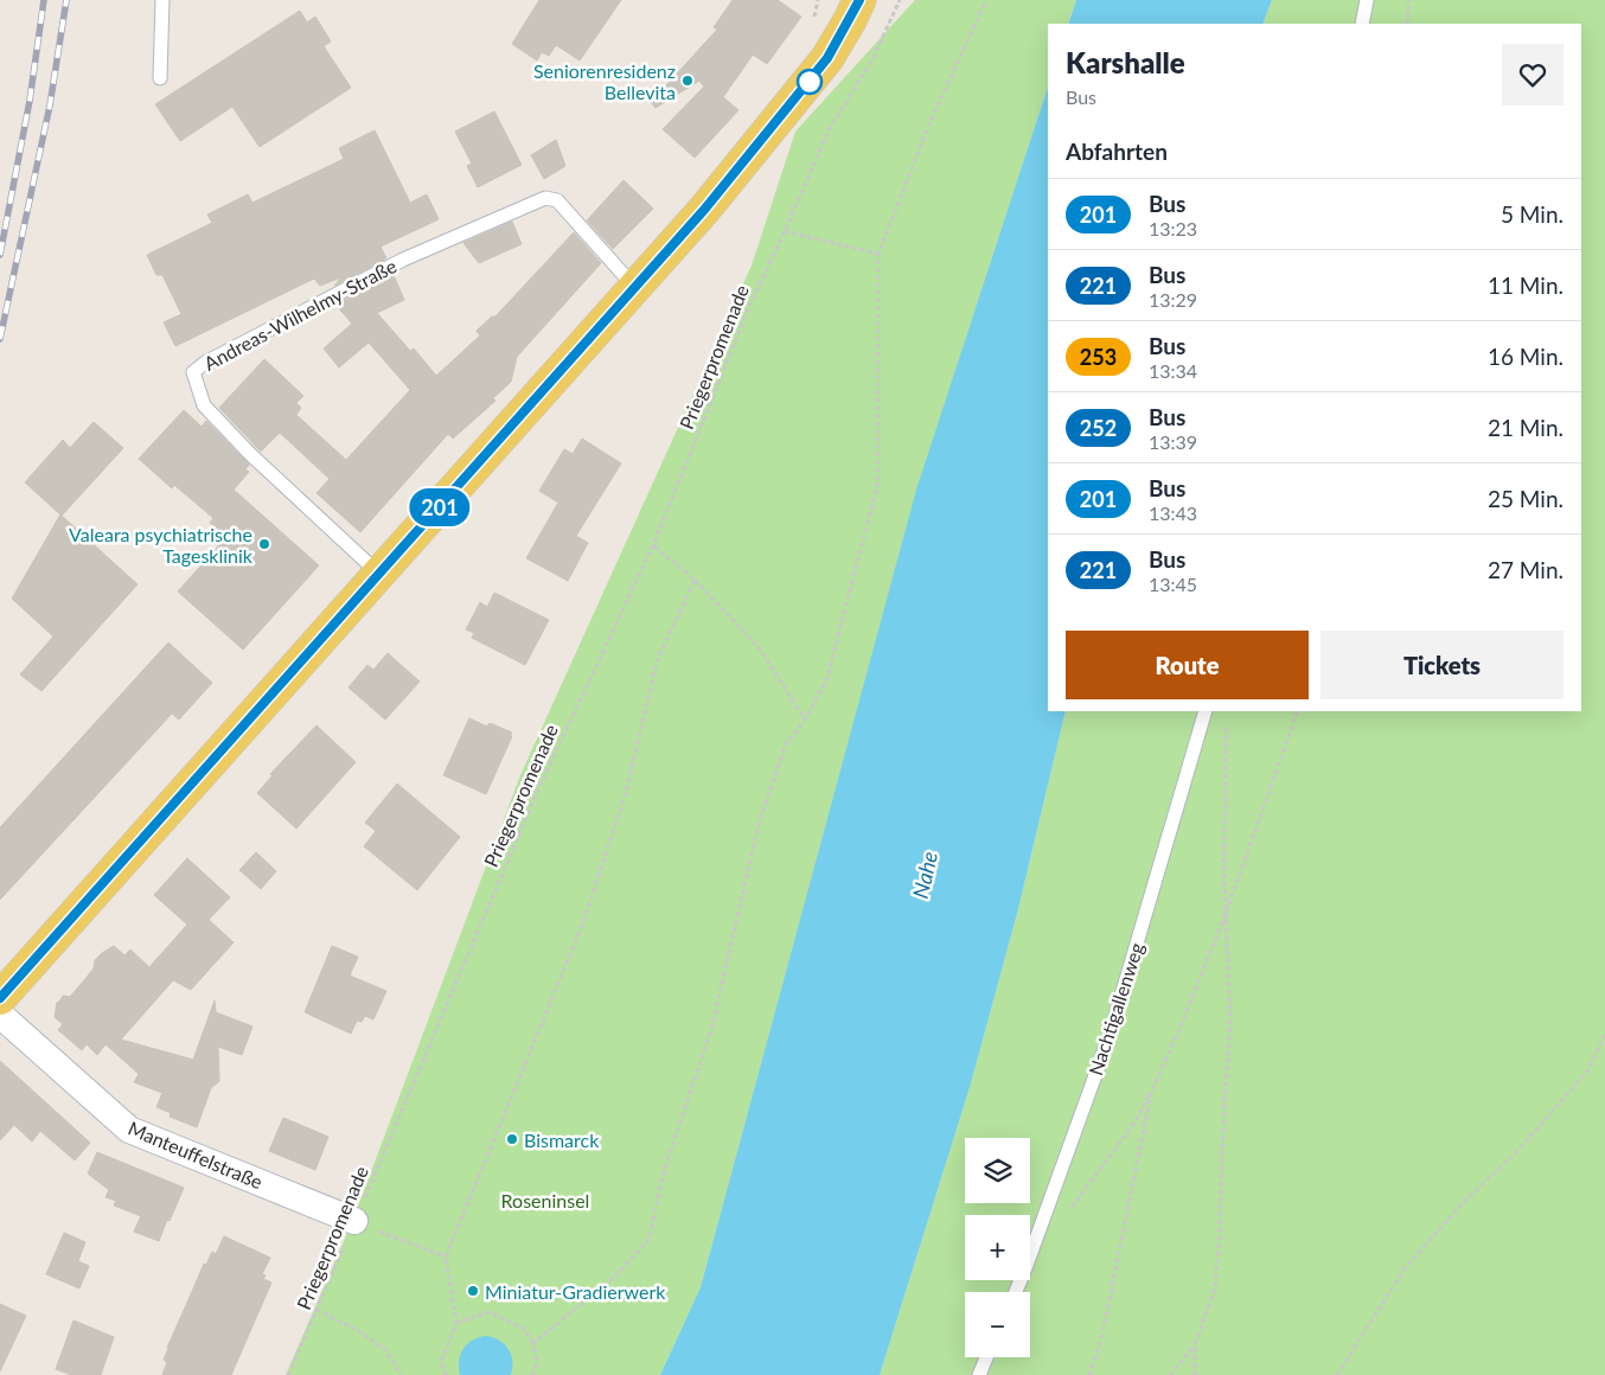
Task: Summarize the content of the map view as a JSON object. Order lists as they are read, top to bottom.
{
  "streets": {
    "street": ["Manteuffelstraße"],
    "lane": ["Andreas-Wilhelmy-Straße", "Nachtigallenweg"],
    "path": ["Priegerpromenade"]
  },
  "crossings": [
    ["Priegerpromenade", "Manteuffelstraße"]
  ],
  "water": ["Nahe"],
  "parks": ["Roseninsel"],
  "places": [
    "Seniorenresidenz Bellevita",
    "Valeara psychiatrische Tagesklinik",
    "Bismarck",
    "Miniatur-Gradierwerk"
  ],
  "lines": ["bus line 201"],
  "page": {
    "on_map": "201",
    "heading": [
      ["Karshalle", "Bus"],
      "Abfahrten"
    ],
    "list": [
      {
        "mark": "201",
        "name": "Bus",
        "note": "13:23",
        "value": "5 Min."
      },
      {
        "mark": "221",
        "name": "Bus",
        "note": "13:29",
        "value": "11 Min."
      },
      {
        "mark": "253",
        "name": "Bus",
        "note": "13:34",
        "value": "16 Min."
      },
      {
        "mark": "252",
        "name": "Bus",
        "note": "13:39",
        "value": "21 Min."
      },
      {
        "mark": "201",
        "name": "Bus",
        "note": "13:43",
        "value": "25 Min."
      },
      {
        "mark": "221",
        "name": "Bus",
        "note": "13:45",
        "value": "27 Min."
      }
    ],
    "buttons": ["Route", "Tickets"],
    "map_buttons": ["+", "−"]
  }
}
